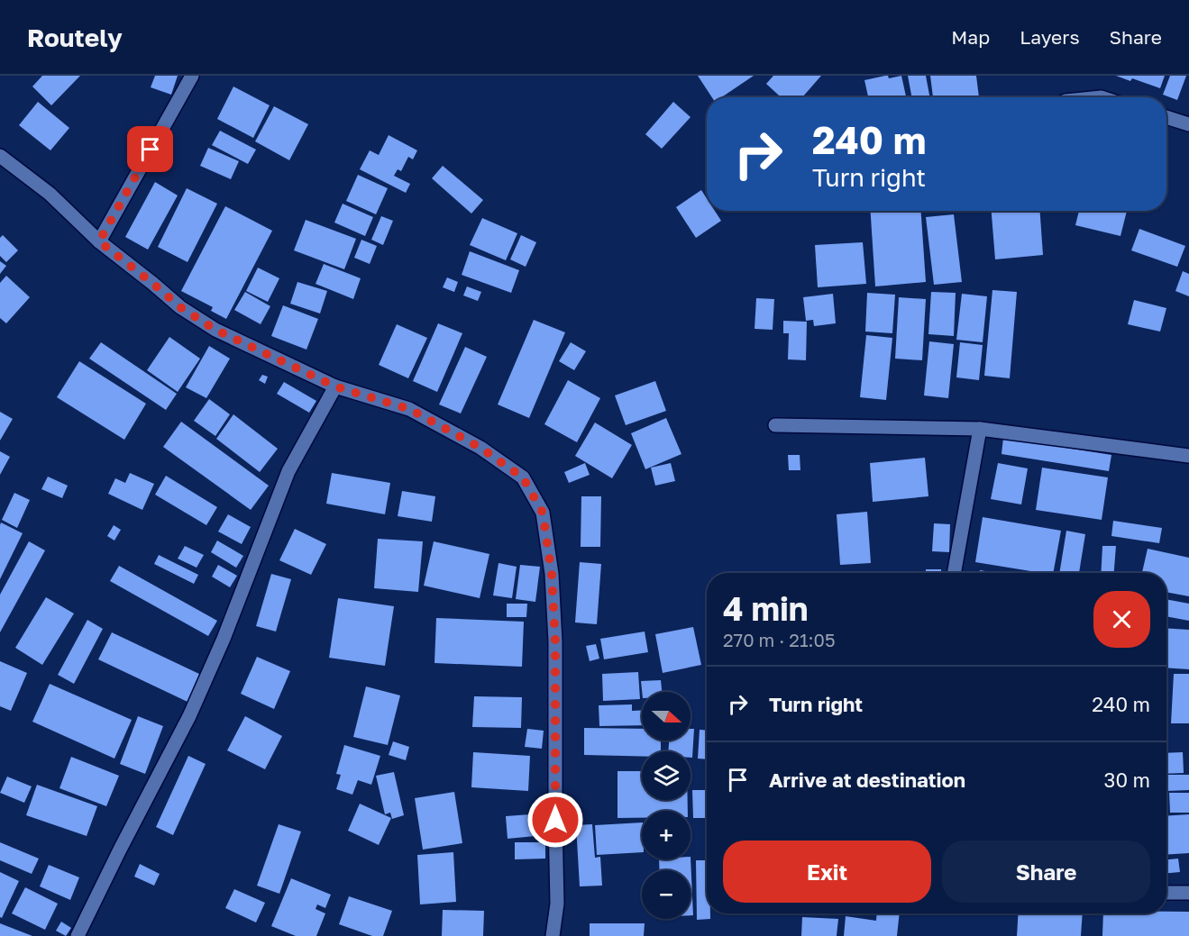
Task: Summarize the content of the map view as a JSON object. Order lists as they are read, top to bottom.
{
  "north": "right",
  "page": {
    "header": "Routely",
    "nav": ["Map", "Layers", "Share"],
    "turn": ["240 m", "Turn right"],
    "heading": ["4 min", "270 m · 21:05"],
    "list": [
      {
        "name": "Turn right",
        "value": "240 m"
      },
      {
        "name": "Arrive at destination",
        "value": "30 m"
      }
    ],
    "map_buttons": ["+", "−"],
    "buttons": ["Exit", "Share"]
  }
}
